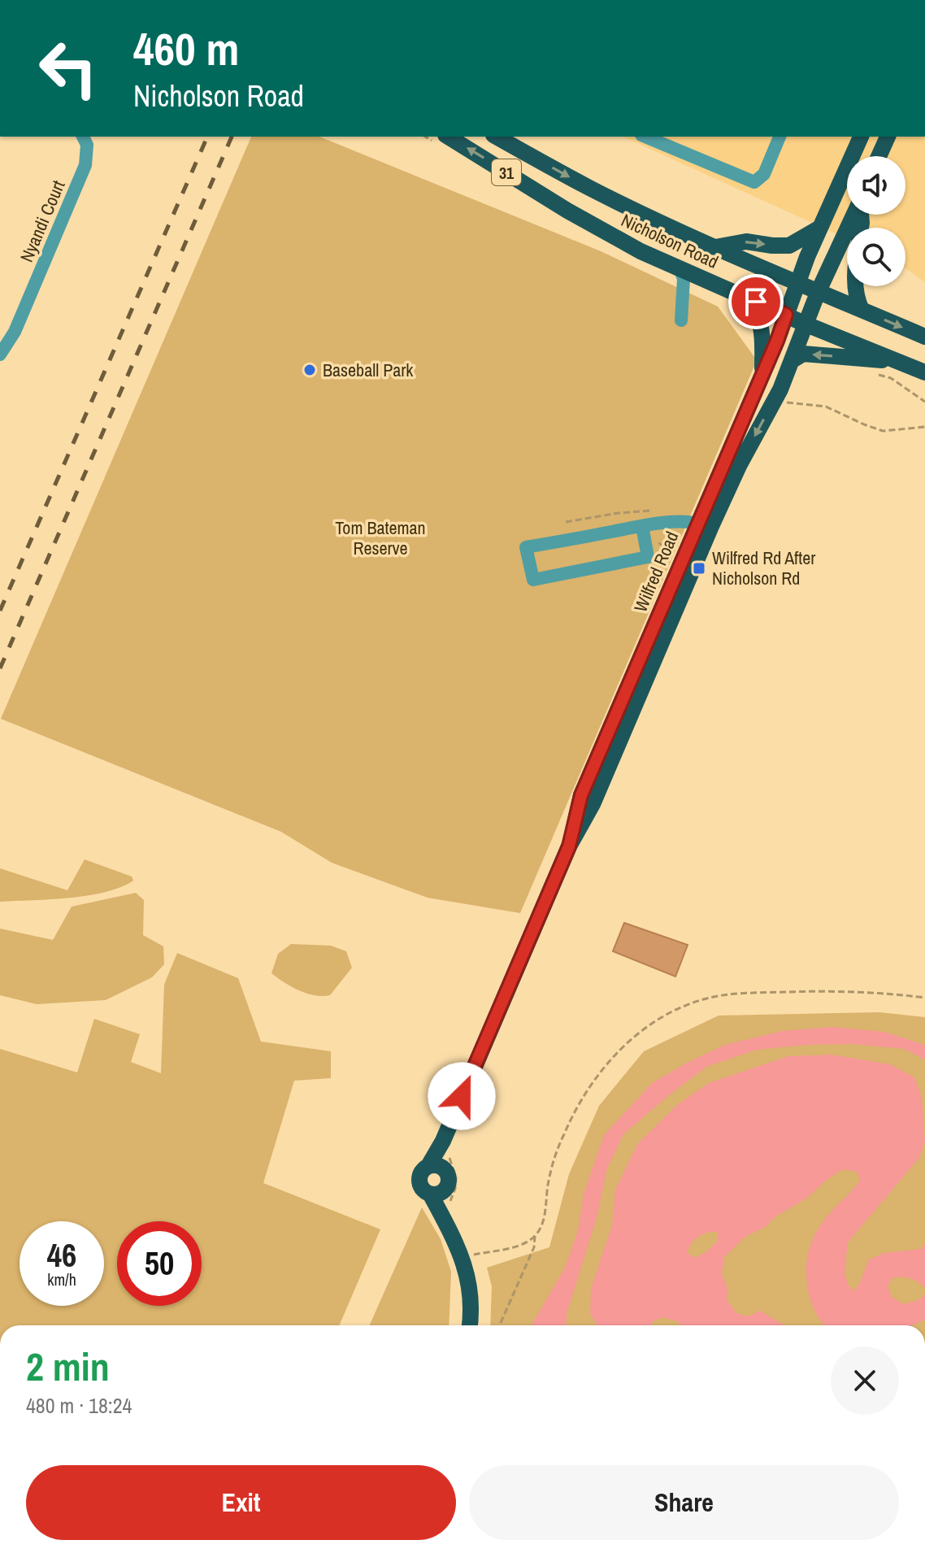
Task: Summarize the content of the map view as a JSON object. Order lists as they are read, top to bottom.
{
  "streets": {
    "main road": ["31", "Nicholson Road", "Wilfred Road"],
    "street": ["Nyandi Court"]
  },
  "crossings": [
    ["Nicholson Road", "Wilfred Road"]
  ],
  "parks": ["Tom Bateman Reserve"],
  "places": {
    "other": ["Baseball Park"],
    "transit": ["Wilfred Rd After Nicholson Rd"]
  },
  "page": {
    "turn": ["460 m", "Nicholson Road"],
    "speed": "46 km/h",
    "limit": "50",
    "heading": ["2 min", "480 m · 18:24"],
    "buttons": ["Exit", "Share"]
  }
}
